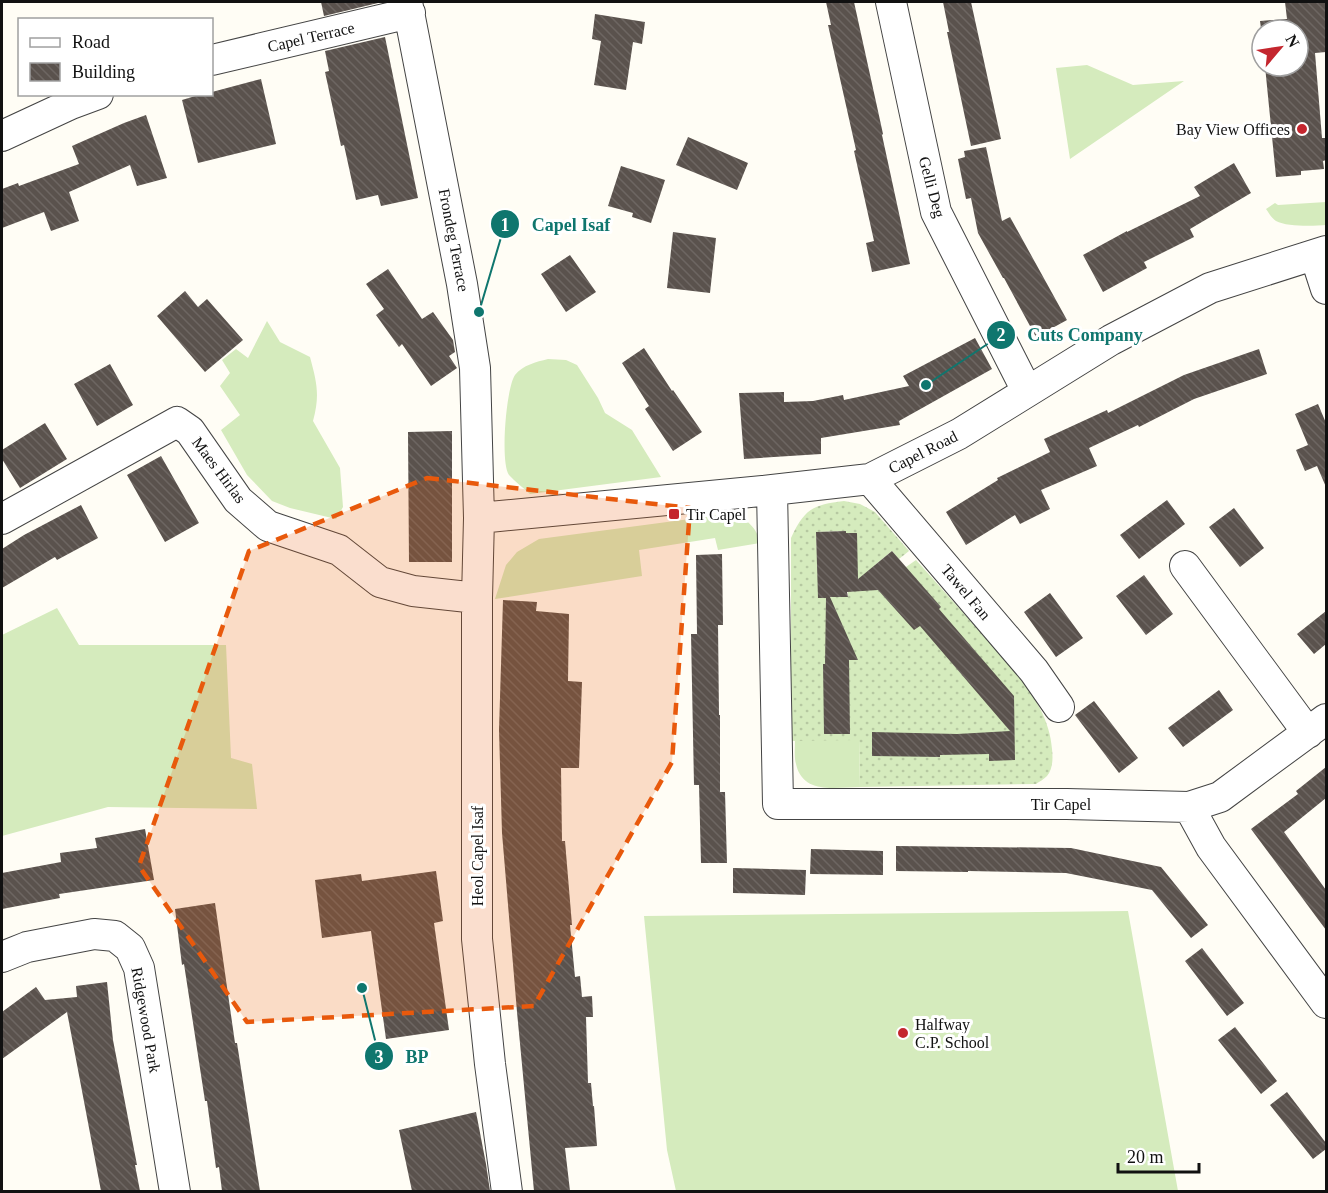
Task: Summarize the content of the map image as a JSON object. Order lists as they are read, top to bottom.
{
  "streets": {
    "street": [
      "Capel Terrace",
      "Gelli Deg",
      "Frondeg Terrace",
      "Capel Road",
      "Maes Hirlas",
      "Tawel Fan",
      "Tir Capel",
      "Heol Capel Isaf",
      "Ridgewood Park"
    ]
  },
  "crossings": [
    ["Capel Terrace", "Frondeg Terrace"],
    ["Gelli Deg", "Capel Road"],
    ["Frondeg Terrace", "Capel Road"],
    ["Frondeg Terrace", "Heol Capel Isaf"],
    ["Capel Road", "Tawel Fan"],
    ["Capel Road", "Tir Capel"],
    ["Capel Road", "Heol Capel Isaf"],
    ["Maes Hirlas", "Heol Capel Isaf"]
  ],
  "places": {
    "other": [
      "Bay View Offices",
      "Capel Isaf",
      "Cuts Company",
      "BP",
      "Halfway C.P. School"
    ],
    "transit": ["Tir Capel"]
  },
  "legend": ["Road", "Building"],
  "scale_bar": "20 m",
  "north": "top right"
}
